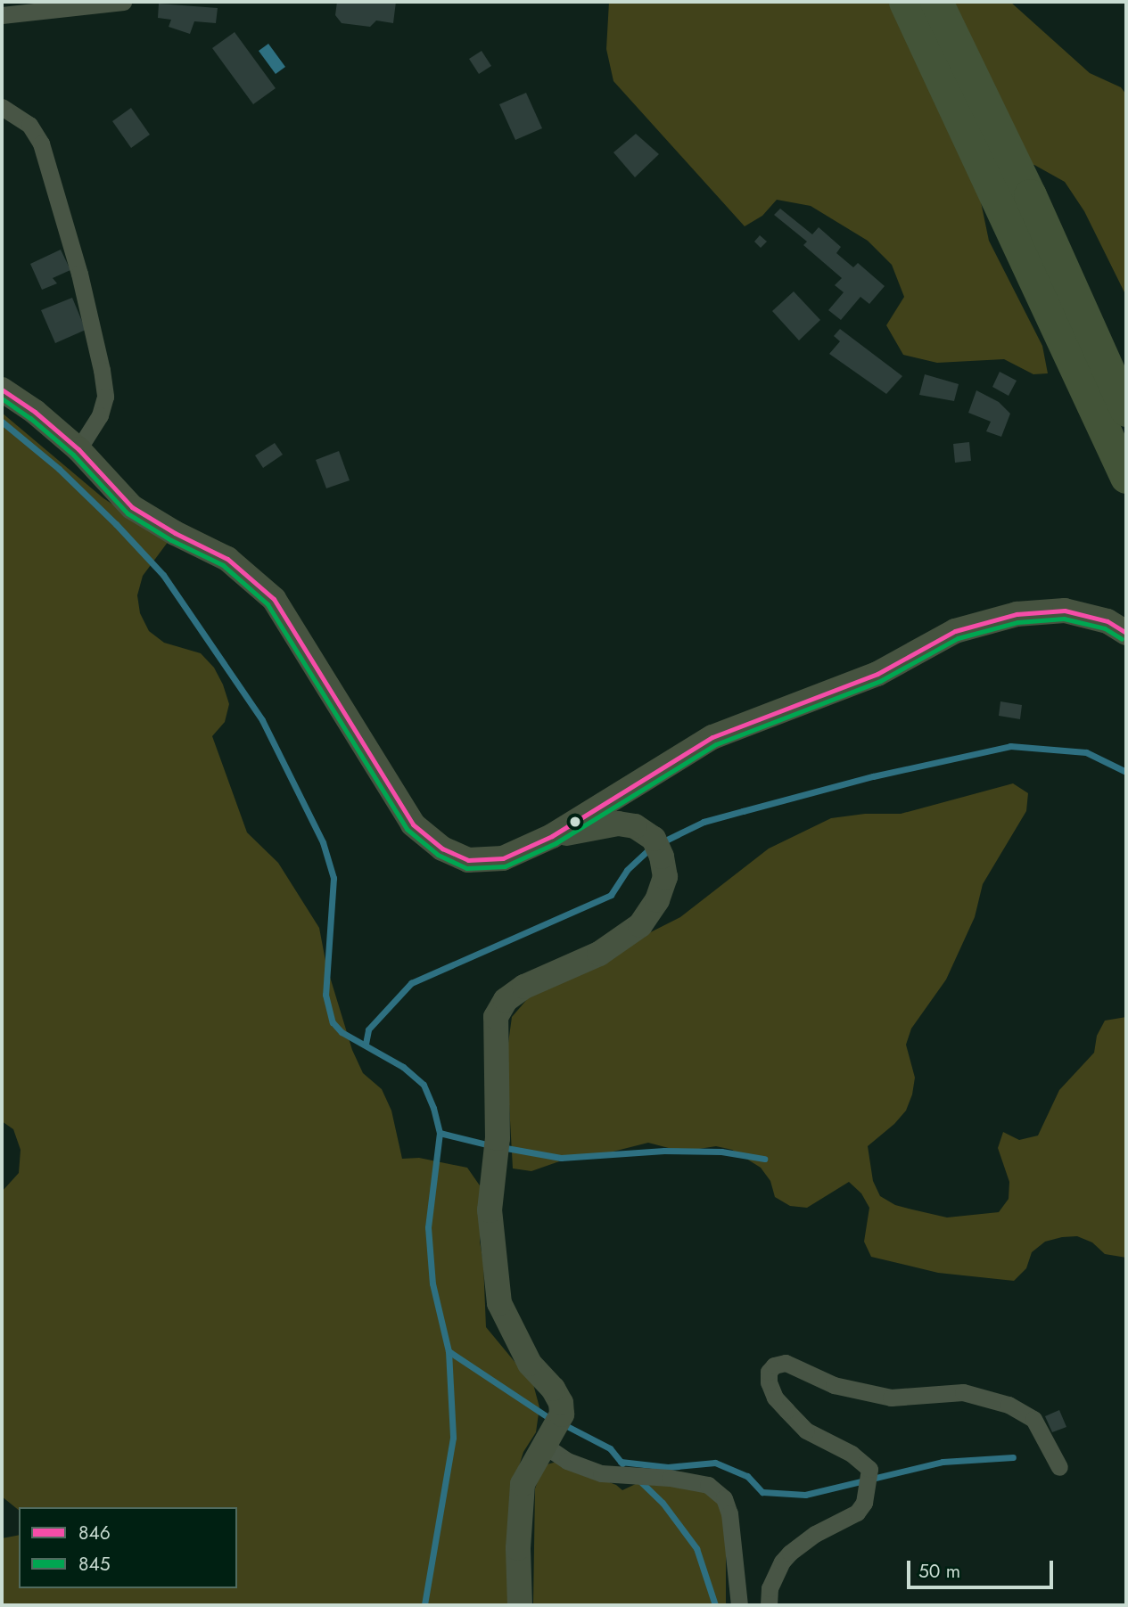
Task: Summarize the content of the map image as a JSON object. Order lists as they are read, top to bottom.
{
  "lines": ["transit line 846", "transit line 845"],
  "legend": ["846", "845"],
  "scale_bar": "50 m"
}
